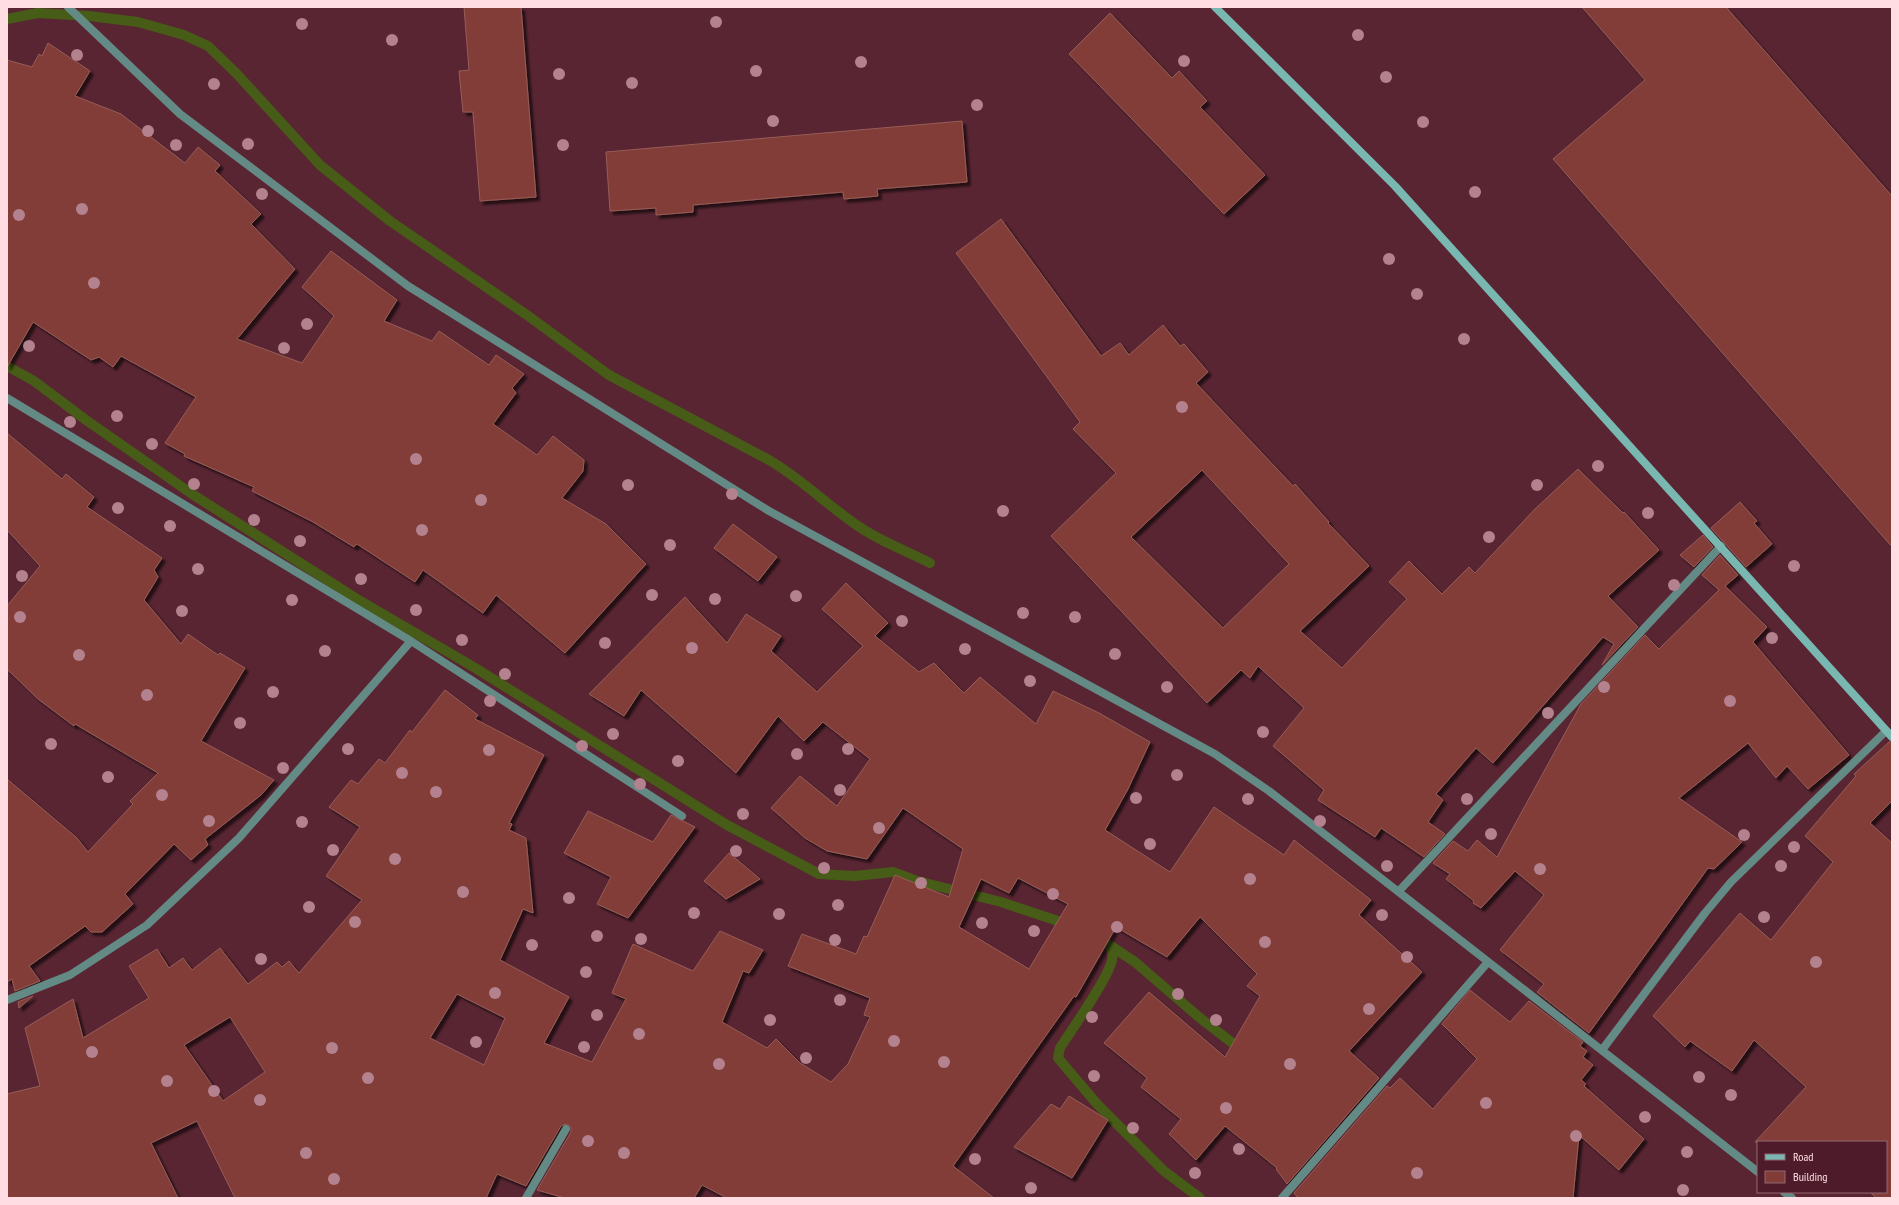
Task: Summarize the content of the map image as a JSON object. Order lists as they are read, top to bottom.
{
  "legend": ["Road", "Building"]
}
